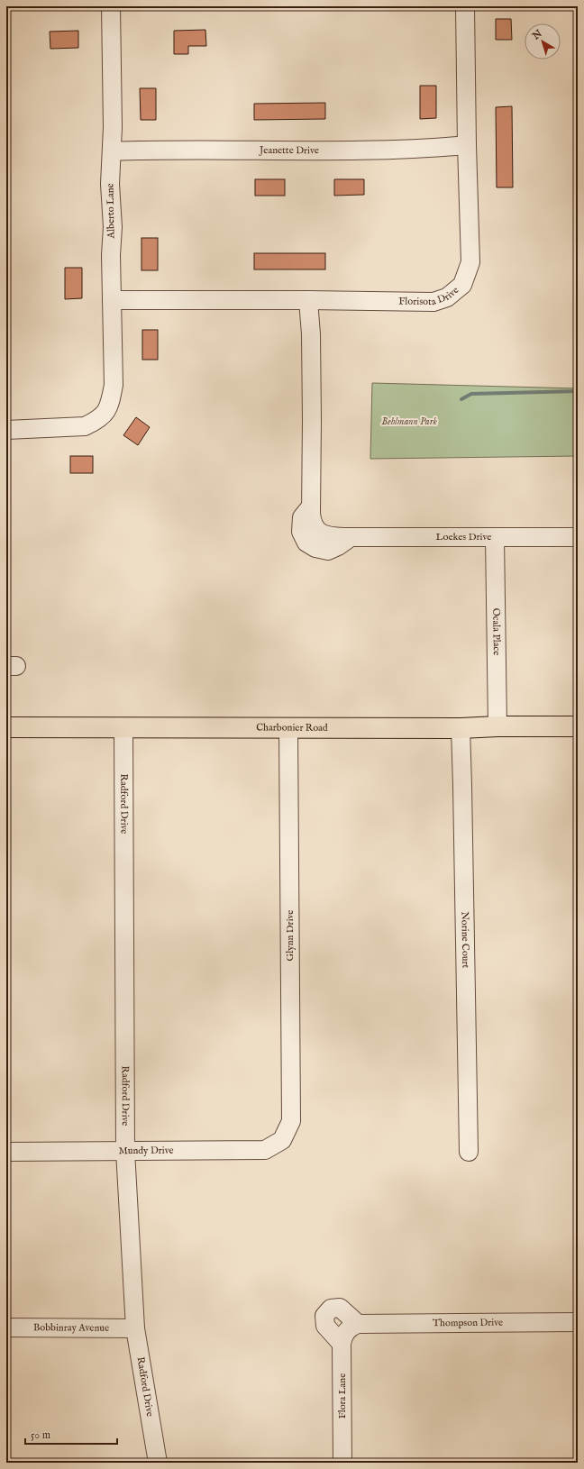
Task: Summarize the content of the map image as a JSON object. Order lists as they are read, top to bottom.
{
  "streets": {
    "main road": ["Charbonier Road"],
    "street": [
      "Jeanette Drive",
      "Alberto Lane",
      "Florisota Drive",
      "Loekes Drive",
      "Ocala Place",
      "Radford Drive",
      "Glynn Drive",
      "Norine Court",
      "Mundy Drive",
      "Thompson Drive",
      "Bobbinray Avenue",
      "Flora Lane"
    ]
  },
  "crossings": [
    ["Jeanette Drive", "Alberto Lane"],
    ["Jeanette Drive", "Florisota Drive"],
    ["Alberto Lane", "Florisota Drive"],
    ["Florisota Drive", "Loekes Drive"],
    ["Loekes Drive", "Ocala Place"],
    ["Ocala Place", "Charbonier Road"],
    ["Charbonier Road", "Radford Drive"],
    ["Charbonier Road", "Glynn Drive"],
    ["Charbonier Road", "Norine Court"],
    ["Radford Drive", "Mundy Drive"],
    ["Radford Drive", "Bobbinray Avenue"],
    ["Glynn Drive", "Mundy Drive"],
    ["Thompson Drive", "Flora Lane"]
  ],
  "parks": ["Behlmann Park"],
  "scale_bar": "50 m",
  "north": "top left"
}
